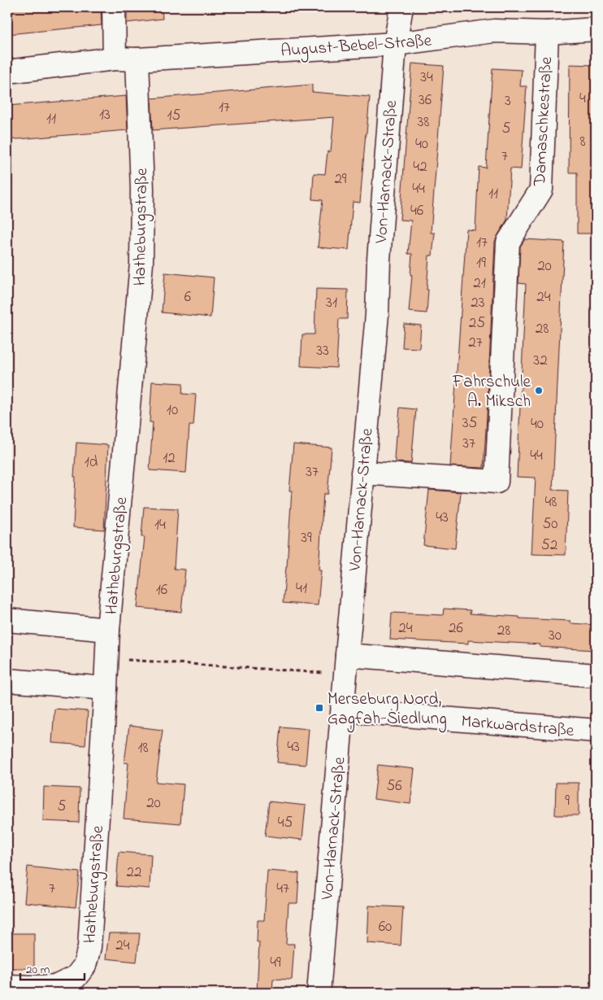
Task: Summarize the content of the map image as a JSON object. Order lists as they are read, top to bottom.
{
  "streets": {
    "street": [
      "August-Bebel-Straße",
      "Damaschkestraße",
      "Von-Harnack-Straße",
      "Hatheburgstraße",
      "Markwardstraße"
    ]
  },
  "crossings": [
    ["August-Bebel-Straße", "Damaschkestraße"],
    ["August-Bebel-Straße", "Von-Harnack-Straße"],
    ["August-Bebel-Straße", "Hatheburgstraße"],
    ["Damaschkestraße", "Von-Harnack-Straße"],
    ["Von-Harnack-Straße", "Markwardstraße"]
  ],
  "places": {
    "other": ["Fahrschule A. Miksch"],
    "transit": ["Merseburg Nord, Gagfah-Siedlung"]
  },
  "house_numbers": [
    "34",
    "4",
    "36",
    "3",
    "17",
    "13",
    "15",
    "11",
    "38",
    "5",
    "8",
    "40",
    "7",
    "42",
    "29",
    "44",
    "11",
    "46",
    "17",
    "19",
    "20",
    "21",
    "6",
    "24",
    "31",
    "23",
    "25",
    "28",
    "27",
    "33",
    "32",
    "10",
    "35",
    "40",
    "37",
    "44",
    "12",
    "1d",
    "37",
    "48",
    "43",
    "50",
    "14",
    "39",
    "52",
    "41",
    "16",
    "24",
    "26",
    "28",
    "30",
    "43",
    "18",
    "56",
    "9",
    "20",
    "5",
    "45",
    "22",
    "7",
    "47",
    "60",
    "24",
    "49"
  ],
  "scale_bar": "20 m"
}
